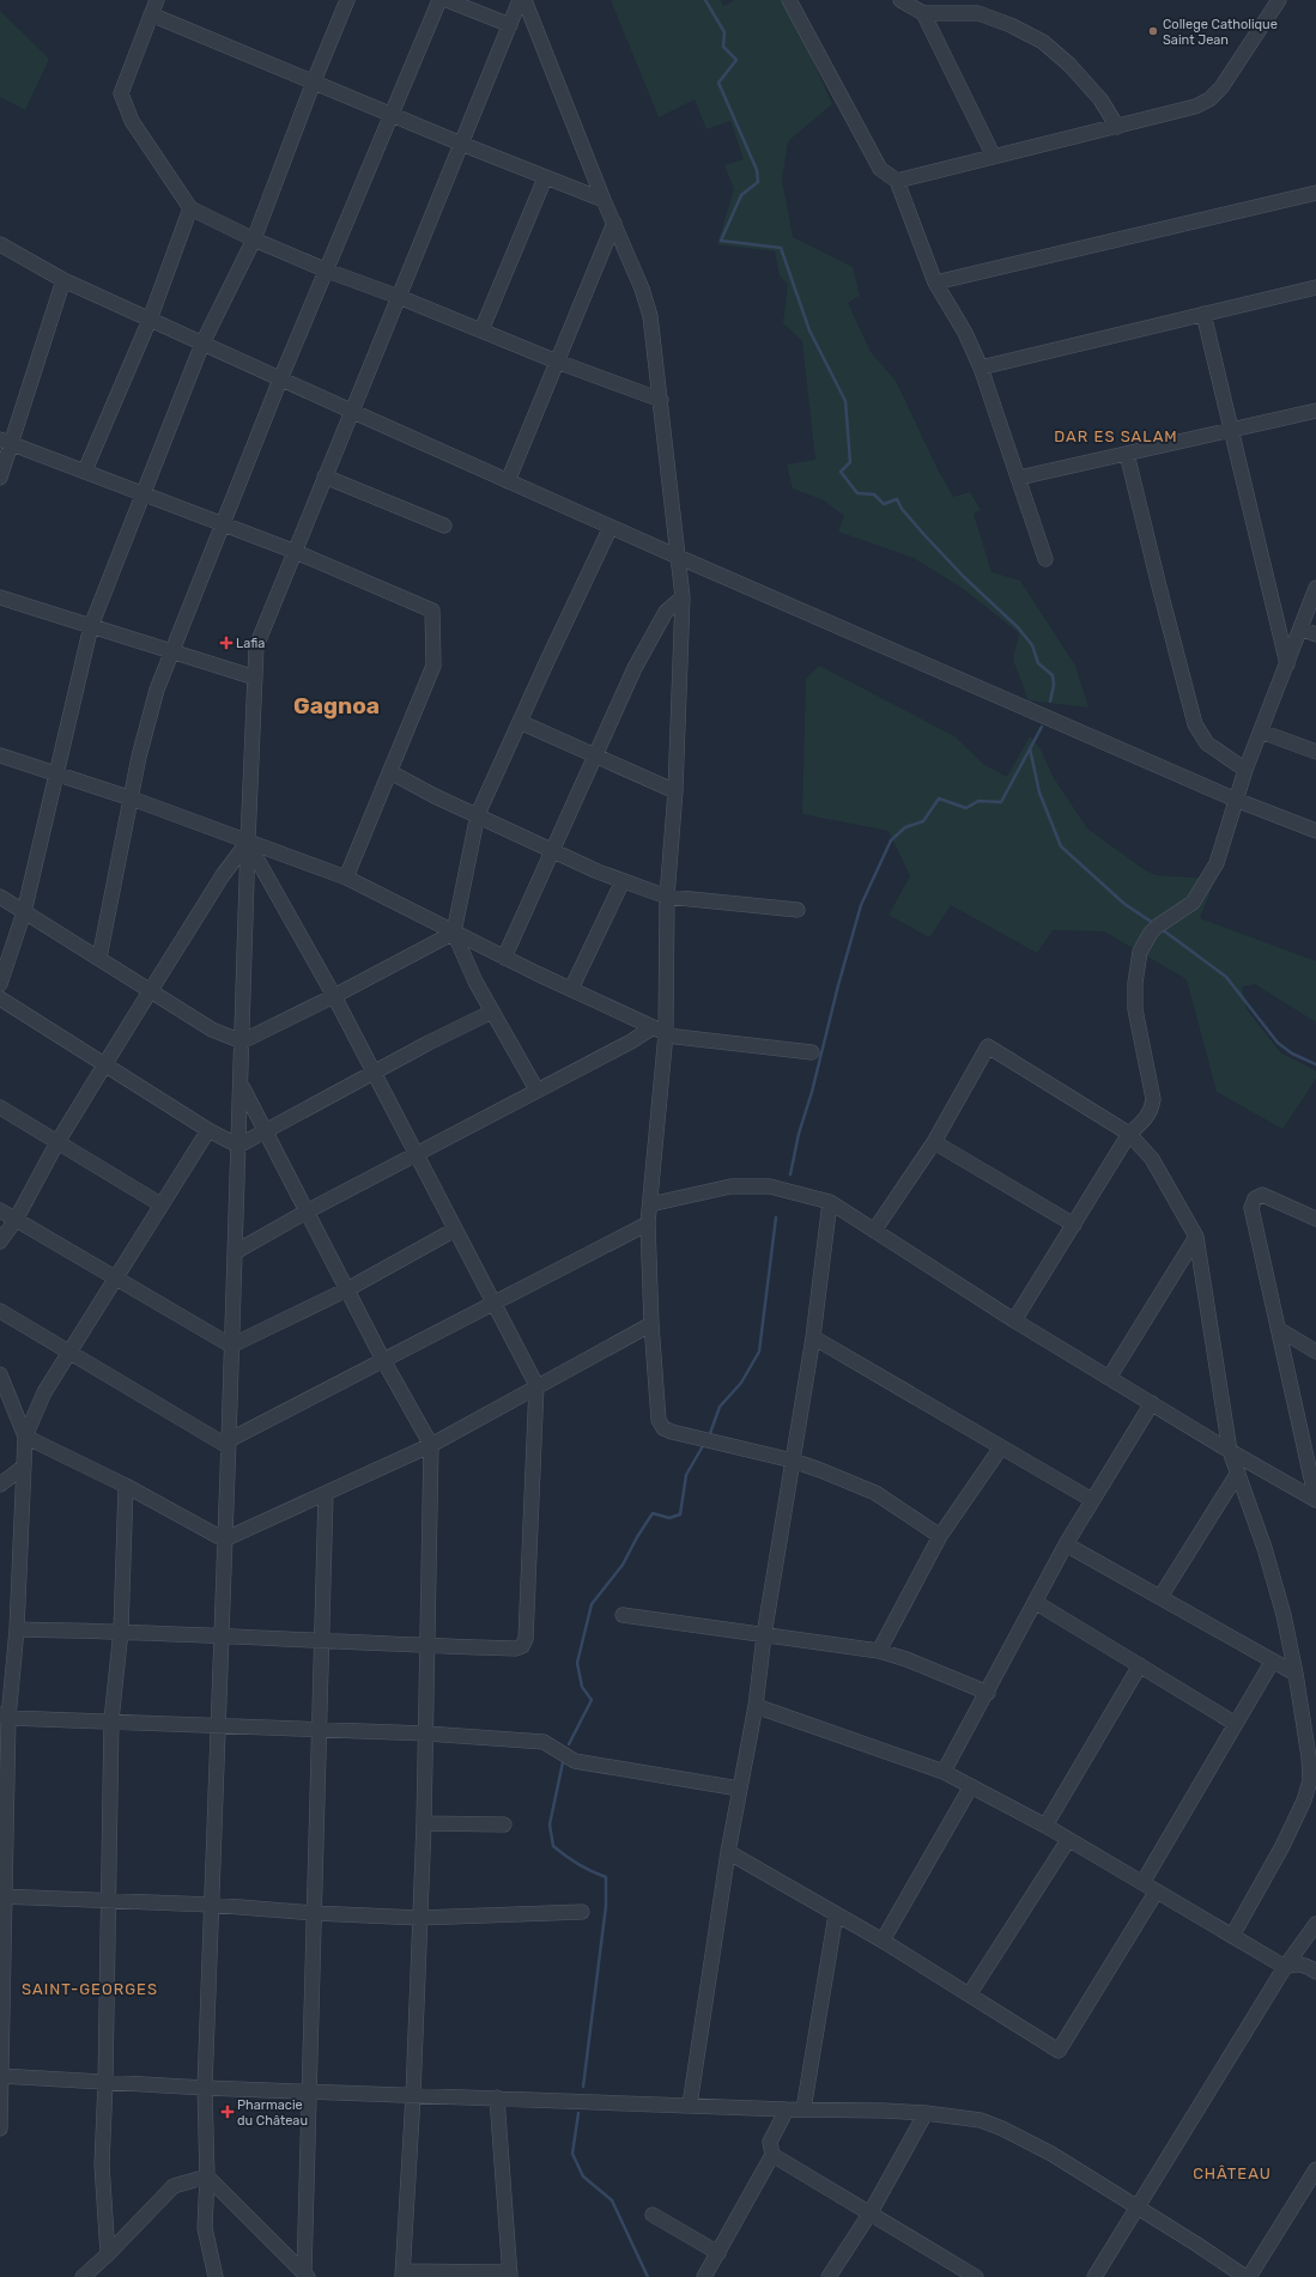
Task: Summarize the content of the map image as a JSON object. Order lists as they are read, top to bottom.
{
  "districts": [
    "DAR ES SALAM",
    "Gagnoa",
    "SAINT-GEORGES",
    "CHÂTEAU"
  ],
  "places": {
    "other": ["College Catholique Saint Jean"],
    "health": ["Lafia", "Pharmacie du Château"]
  }
}
